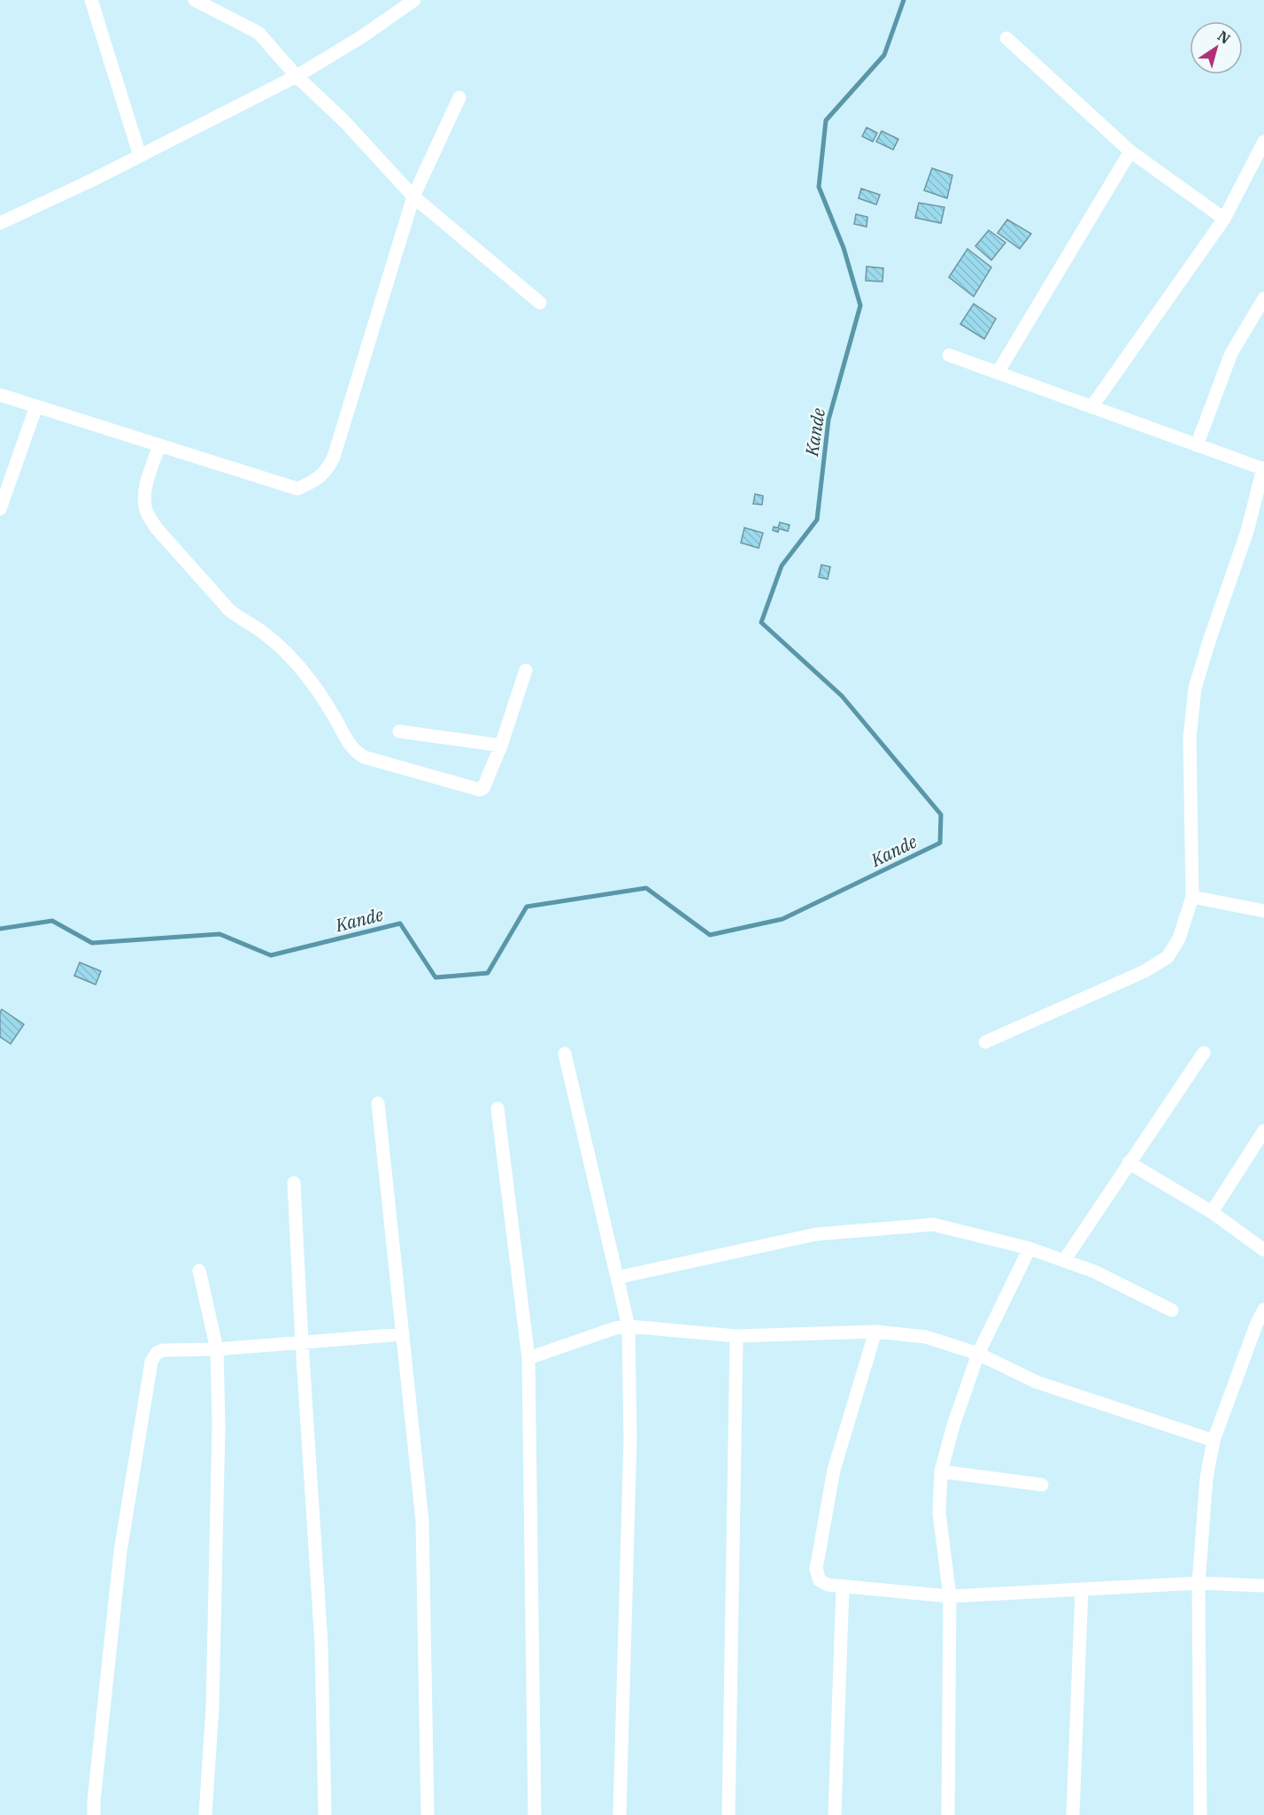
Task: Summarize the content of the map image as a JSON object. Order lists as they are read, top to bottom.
{
  "water": ["Kande"],
  "north": "top right"
}
